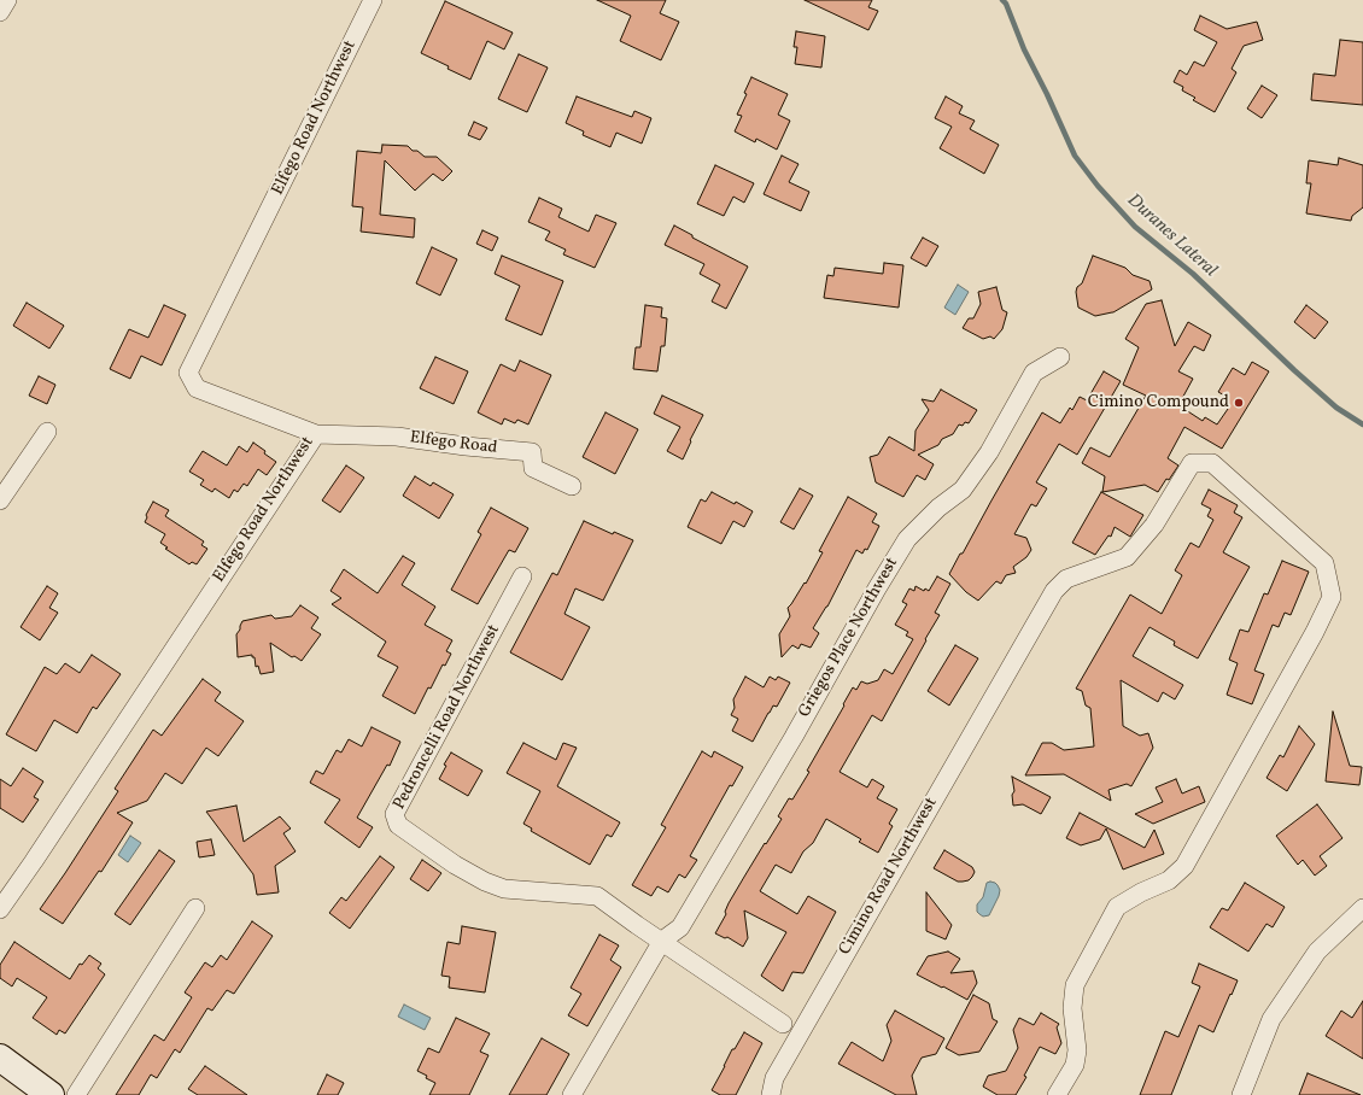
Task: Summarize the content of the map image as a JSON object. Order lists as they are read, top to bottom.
{
  "streets": {
    "street": [
      "Elfego Road Northwest",
      "Elfego Road",
      "Griegos Place Northwest",
      "Pedroncelli Road Northwest",
      "Cimino Road Northwest"
    ]
  },
  "crossings": [
    ["Elfego Road Northwest", "Elfego Road"],
    ["Griegos Place Northwest", "Pedroncelli Road Northwest"]
  ],
  "water": ["Duranes Lateral"],
  "places": ["Cimino Compound"]
}
